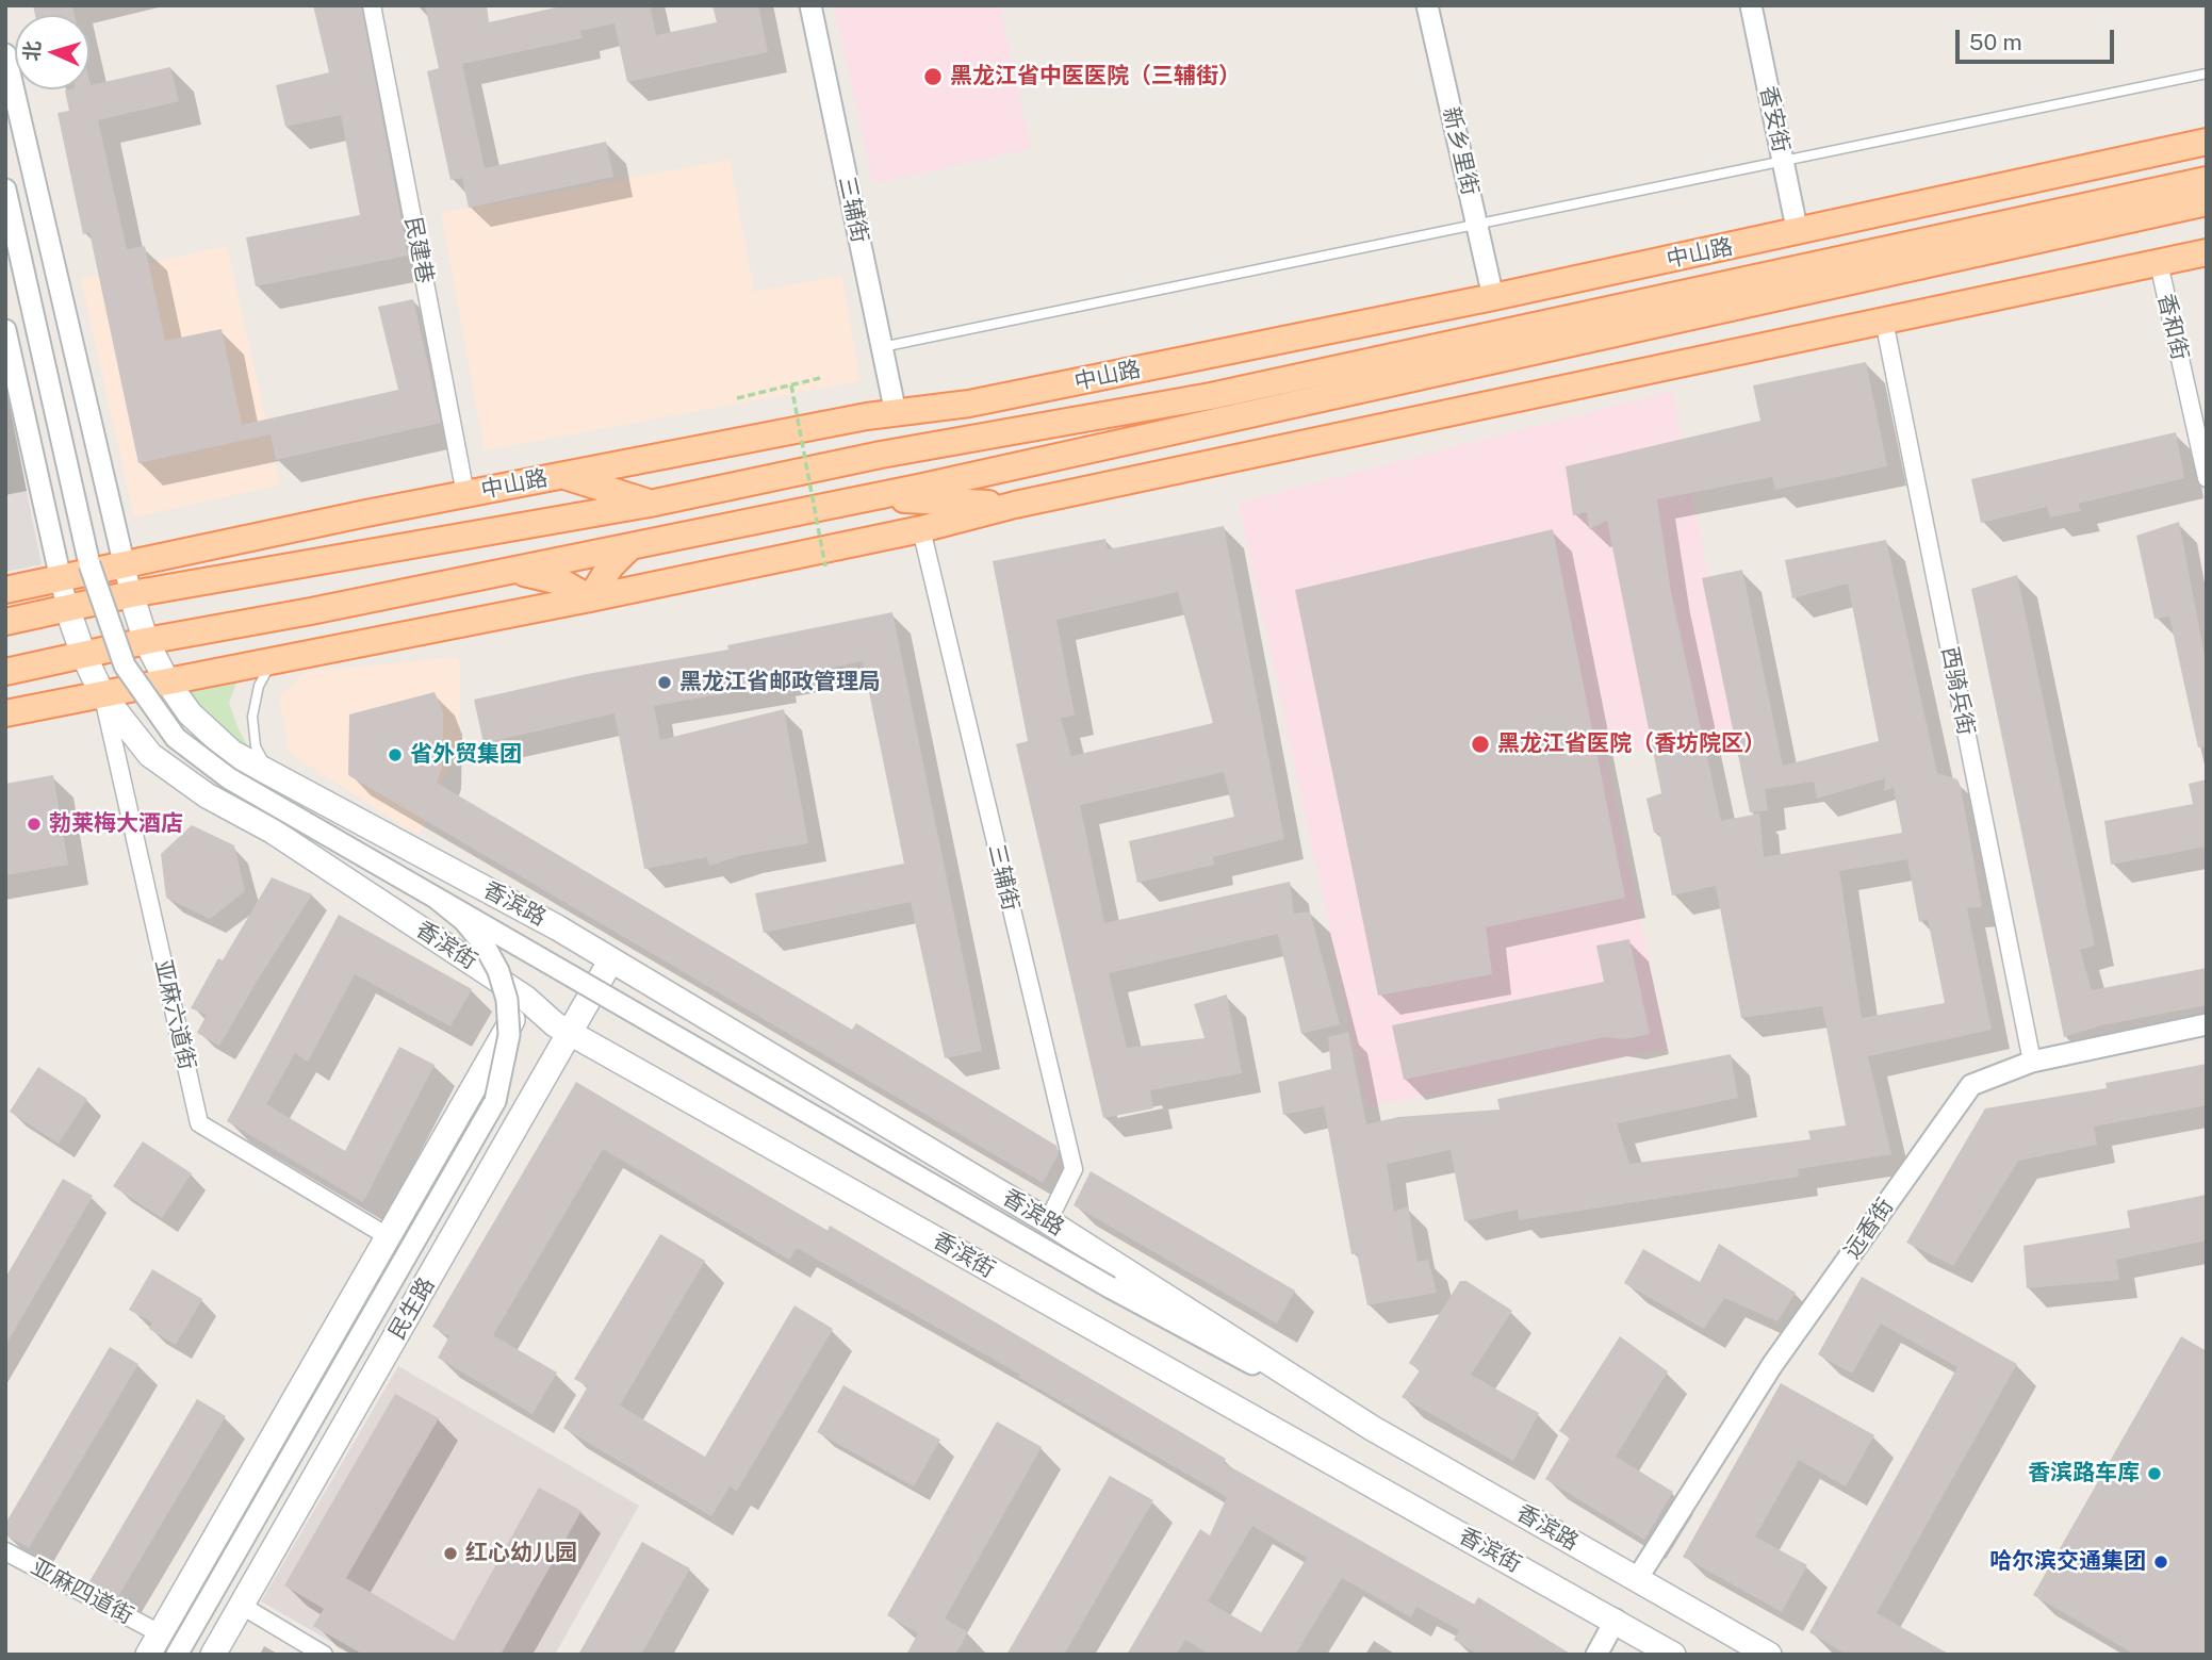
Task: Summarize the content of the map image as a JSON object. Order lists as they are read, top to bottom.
{
  "streets": {
    "main road": [
      "中山路",
      "香滨路",
      "香滨街",
      "民生路"
    ],
    "street": [
      "香安街",
      "新乡里街",
      "三辅街",
      "民建巷",
      "香和街",
      "西骑兵街",
      "亚麻六道街",
      "远香街",
      "亚麻四道街"
    ]
  },
  "crossings": [
    ["香安街", "中山路"],
    ["新乡里街", "中山路"],
    ["三辅街", "中山路"],
    ["三辅街", "香滨路"],
    ["民建巷", "中山路"],
    ["中山路", "香滨路"],
    ["中山路", "香滨街"],
    ["西骑兵街", "远香街"],
    ["香滨路", "远香街"],
    ["香滨路", "民生路"],
    ["香滨街", "亚麻六道街"],
    ["香滨街", "民生路"]
  ],
  "places": [
    "黑龙江省中医医院（三辅街）",
    "黑龙江省邮政管理局",
    "黑龙江省医院（香坊院区）",
    "省外贸集团",
    "勃莱梅大酒店",
    "香滨路车库",
    "红心幼儿园",
    "哈尔滨交通集团"
  ],
  "scale_bar": "50 m",
  "north": "left"
}
